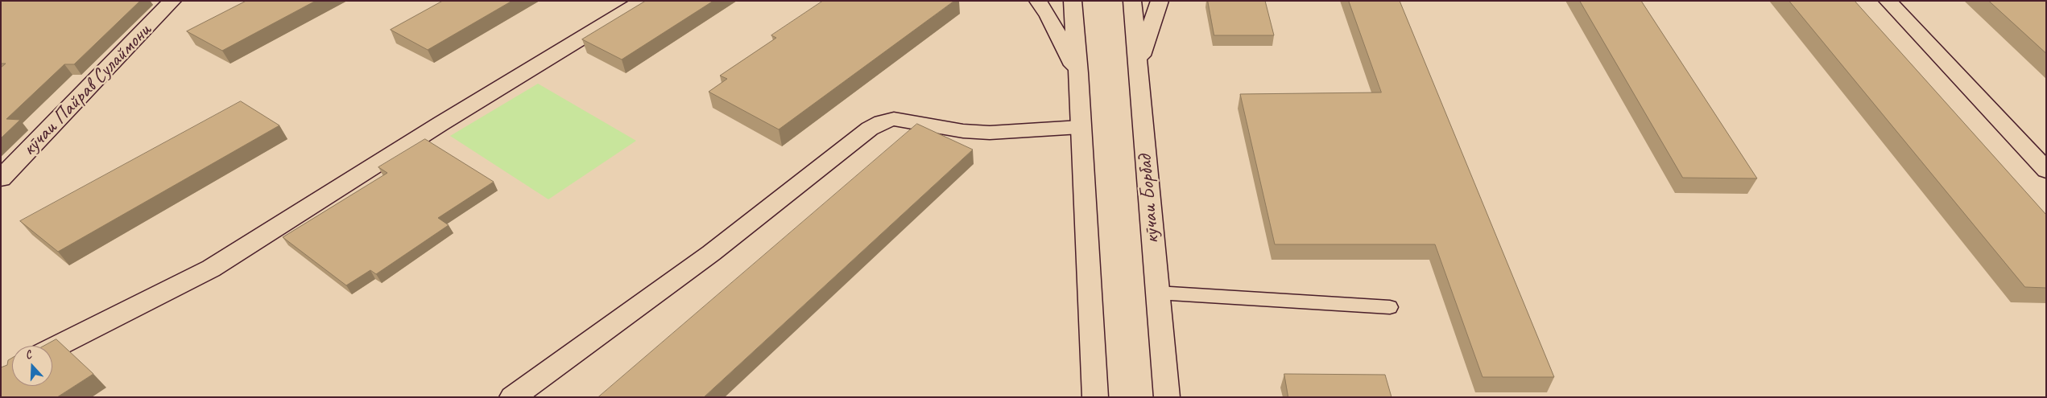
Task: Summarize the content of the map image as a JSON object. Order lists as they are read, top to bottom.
{
  "streets": {
    "street": ["кӯчаи Пайрав Сулаймони", "кӯчаи Борбад"]
  },
  "north": "top"
}
